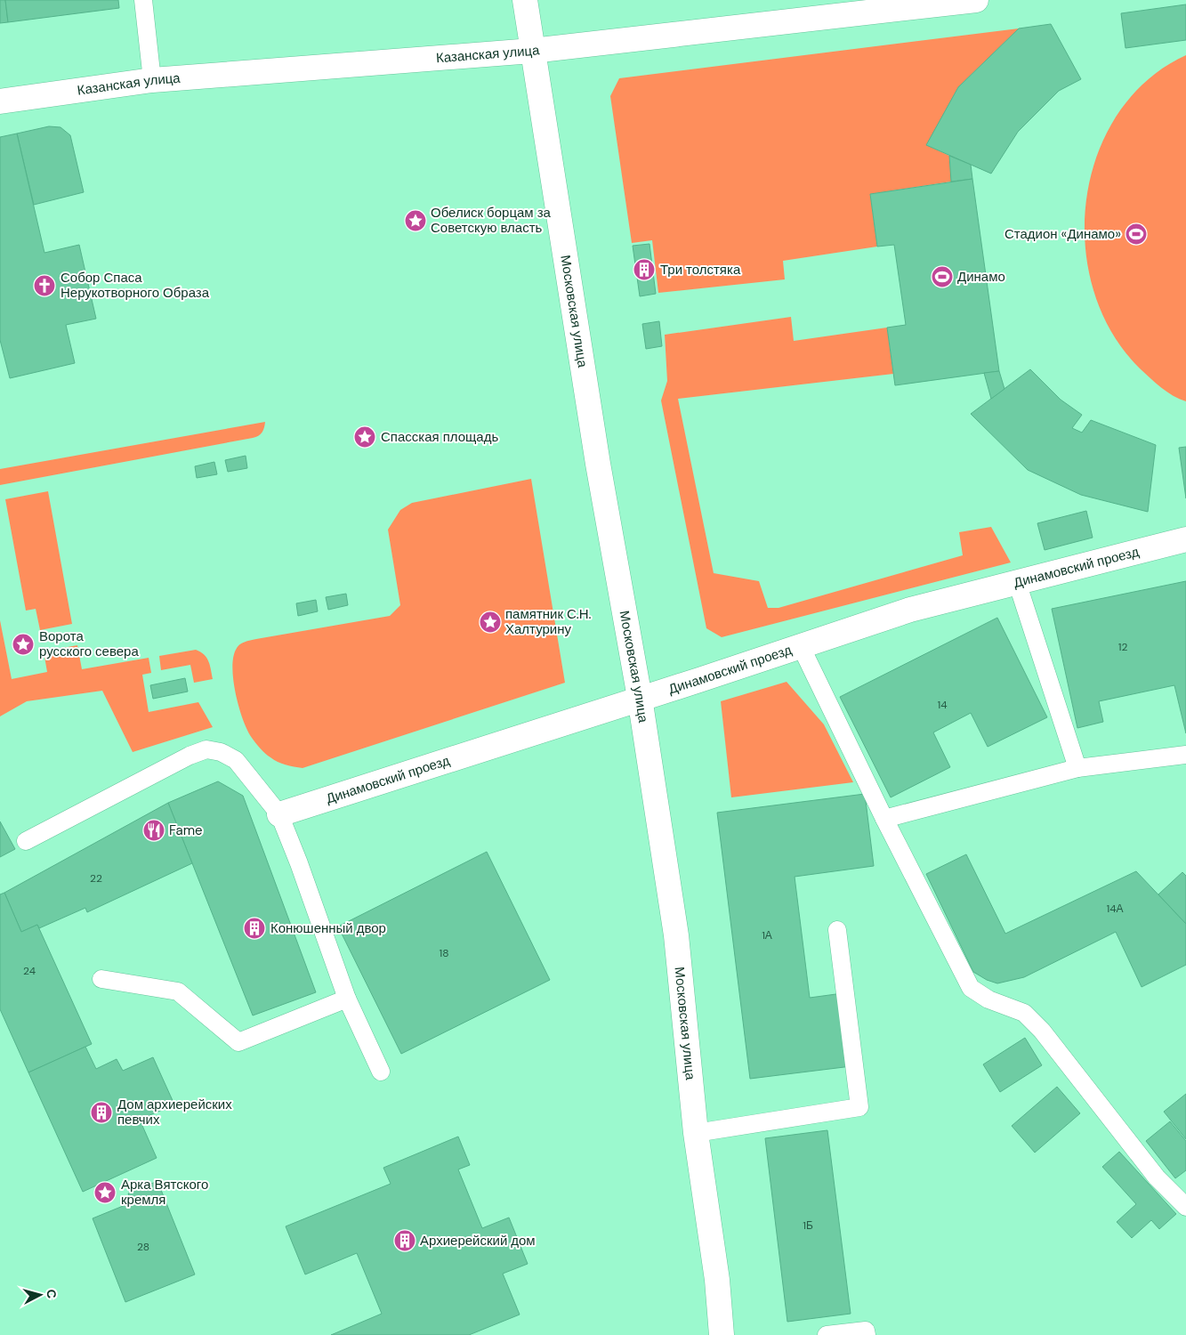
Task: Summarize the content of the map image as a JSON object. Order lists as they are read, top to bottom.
{
  "streets": {
    "street": ["Казанская улица", "Московская улица", "Динамовский проезд"]
  },
  "crossings": [
    ["Казанская улица", "Московская улица"],
    ["Московская улица", "Динамовский проезд"]
  ],
  "places": {
    "place": [
      "Обелиск борцам за Советскую власть",
      "Спасская площадь",
      "памятник С.Н. Халтурину",
      "Ворота русского севера",
      "Арка Вятского кремля"
    ],
    "sports": ["Стадион «Динамо»", "Динамо"],
    "building": [
      "Три толстяка",
      "Конюшенный двор",
      "Дом архиерейских певчих",
      "Архиерейский дом"
    ],
    "church": ["Собор Спаса Нерукотворного Образа"],
    "restaurant": ["Fame"]
  },
  "house_numbers": [
    "12",
    "14",
    "22",
    "14А",
    "1А",
    "18",
    "24",
    "1Б",
    "28"
  ],
  "north": "right"
}
